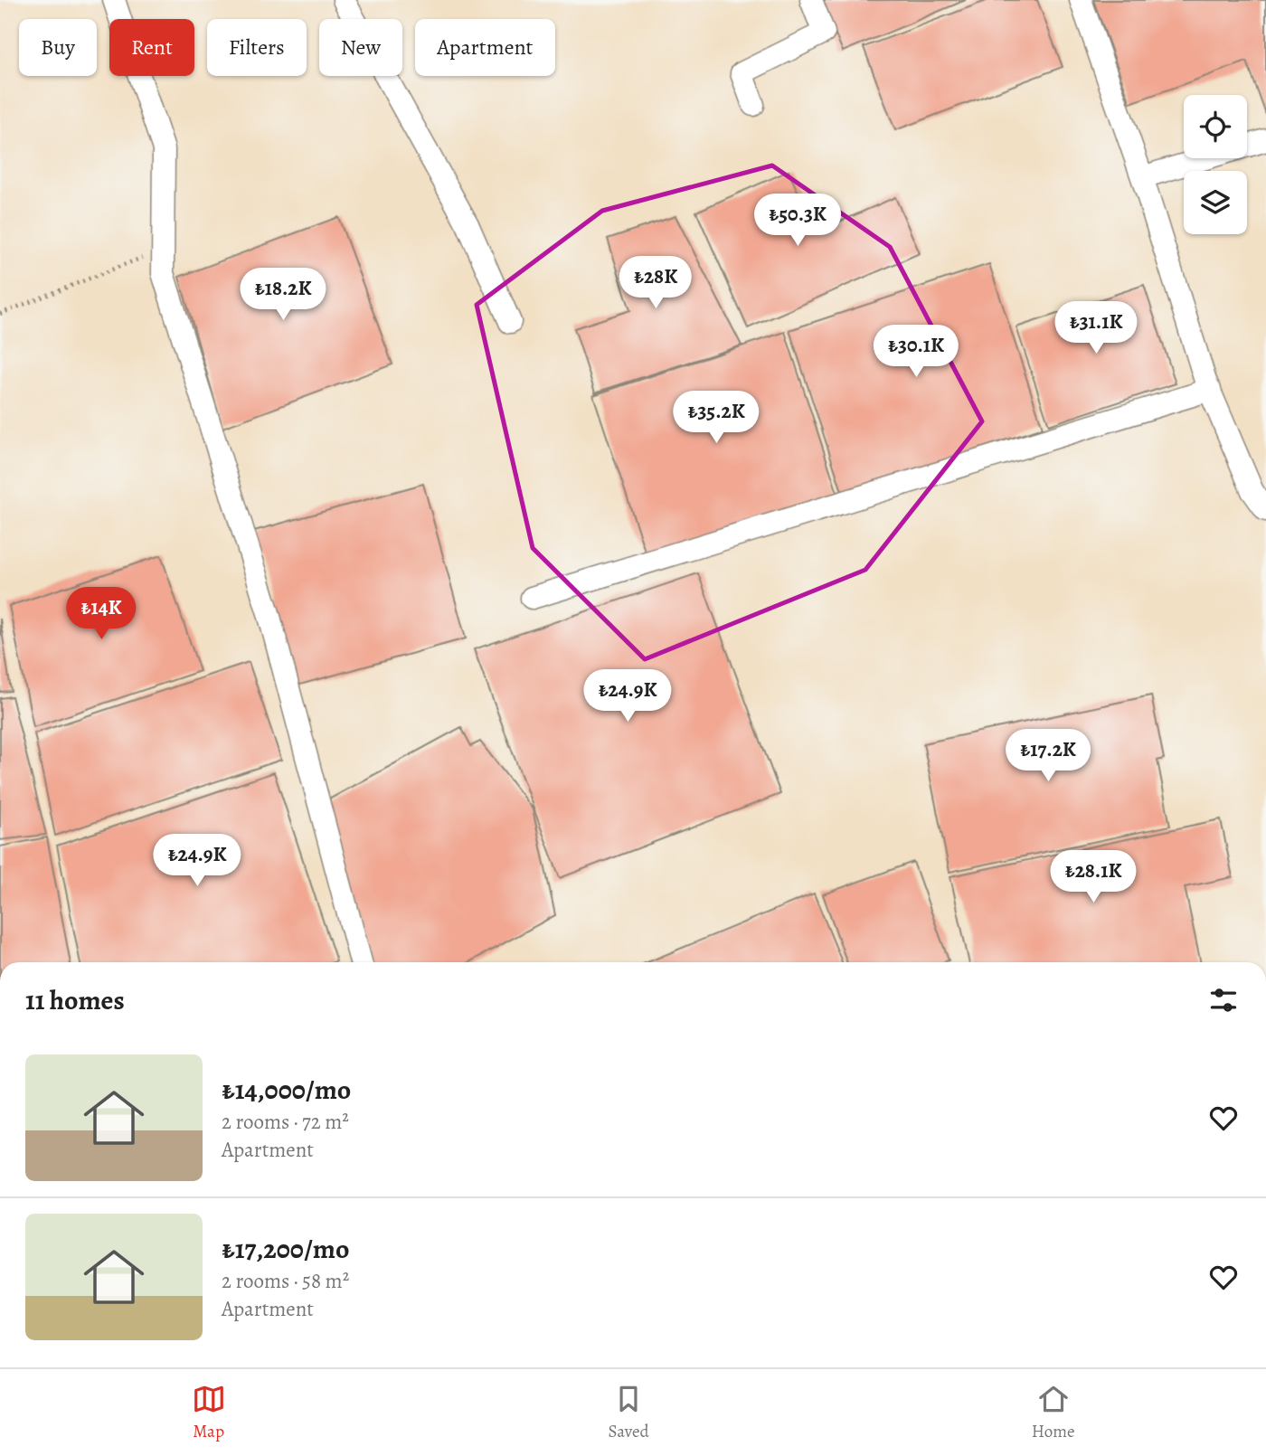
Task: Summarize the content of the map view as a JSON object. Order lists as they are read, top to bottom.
{
  "page": {
    "chip": [
      "Buy",
      "Rent",
      "Filters",
      "New",
      "Apartment"
    ],
    "price": [
      "₺50.3K",
      "₺28K",
      "₺18.2K",
      "₺31.1K",
      "₺30.1K",
      "₺35.2K",
      "₺14K",
      "₺24.9K",
      "₺17.2K",
      "₺24.9K",
      "₺28.1K"
    ],
    "heading": "11 homes",
    "list": [
      {
        "name": "₺14,000/mo",
        "note": "2 rooms · 72 m² · Apartment"
      },
      {
        "name": "₺17,200/mo",
        "note": "2 rooms · 58 m² · Apartment"
      }
    ],
    "tabs": ["Map", "Saved", "Home"]
  }
}
